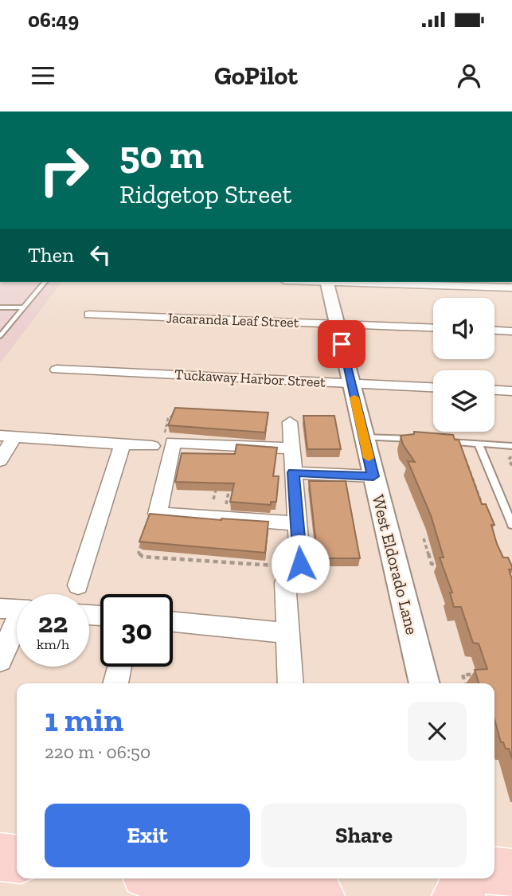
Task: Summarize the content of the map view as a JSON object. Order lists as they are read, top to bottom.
{
  "streets": {
    "street": ["Jacaranda Leaf Street", "Tuckaway Harbor Street", "West Eldorado Lane"]
  },
  "crossings": [
    ["Jacaranda Leaf Street", "West Eldorado Lane"],
    ["Tuckaway Harbor Street", "West Eldorado Lane"]
  ],
  "page": {
    "status": "06:49",
    "header": "GoPilot",
    "turn": ["50 m", "Ridgetop Street"],
    "then": "Then",
    "speed": "22 km/h",
    "limit": "30",
    "heading": ["1 min", "220 m · 06:50"],
    "buttons": ["Exit", "Share"]
  }
}
